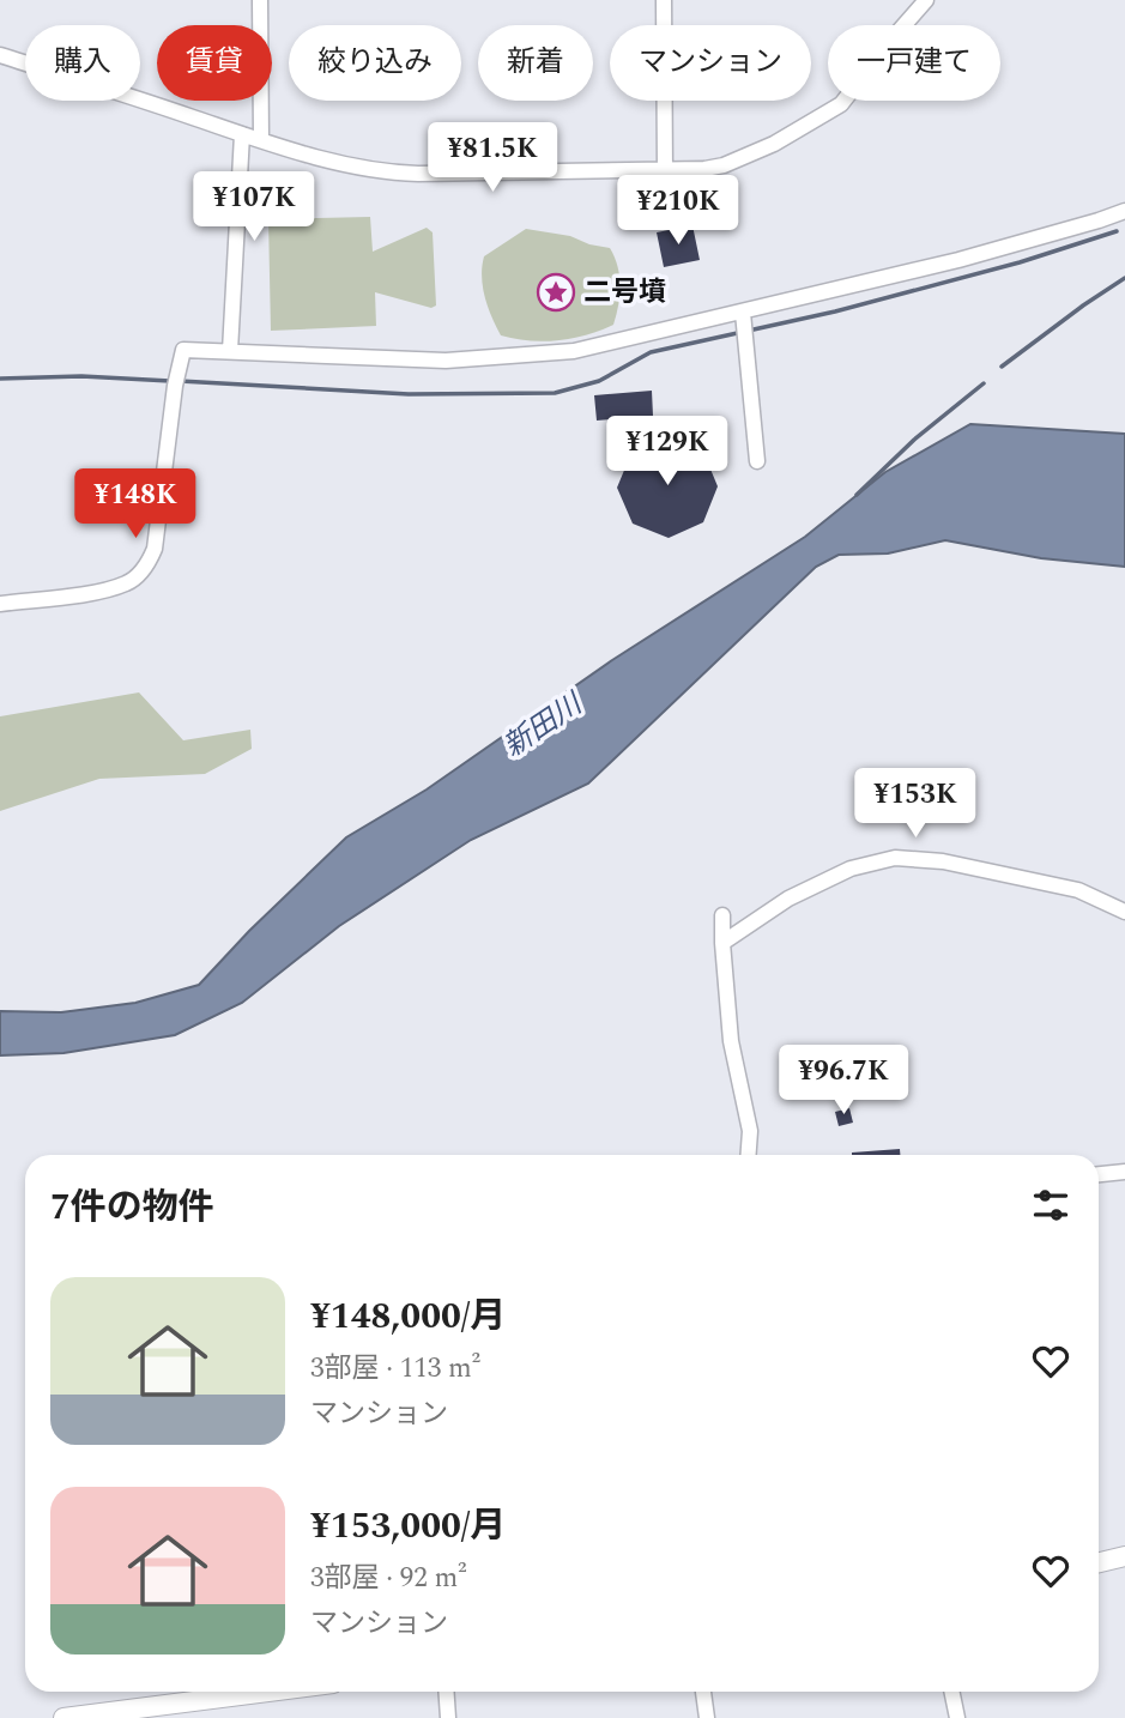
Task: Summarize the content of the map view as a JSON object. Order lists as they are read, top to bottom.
{
  "water": ["新田川"],
  "places": {
    "place": ["二号墳"]
  },
  "page": {
    "chip": [
      "購入",
      "賃貸",
      "絞り込み",
      "新着",
      "マンション",
      "一戸建て"
    ],
    "price": [
      "¥81.5K",
      "¥107K",
      "¥210K",
      "¥129K",
      "¥148K",
      "¥153K",
      "¥96.7K"
    ],
    "heading": "7件の物件",
    "list": [
      {
        "name": "¥148,000/月",
        "note": "3部屋 · 113 m² · マンション"
      },
      {
        "name": "¥153,000/月",
        "note": "3部屋 · 92 m² · マンション"
      }
    ]
  }
}
